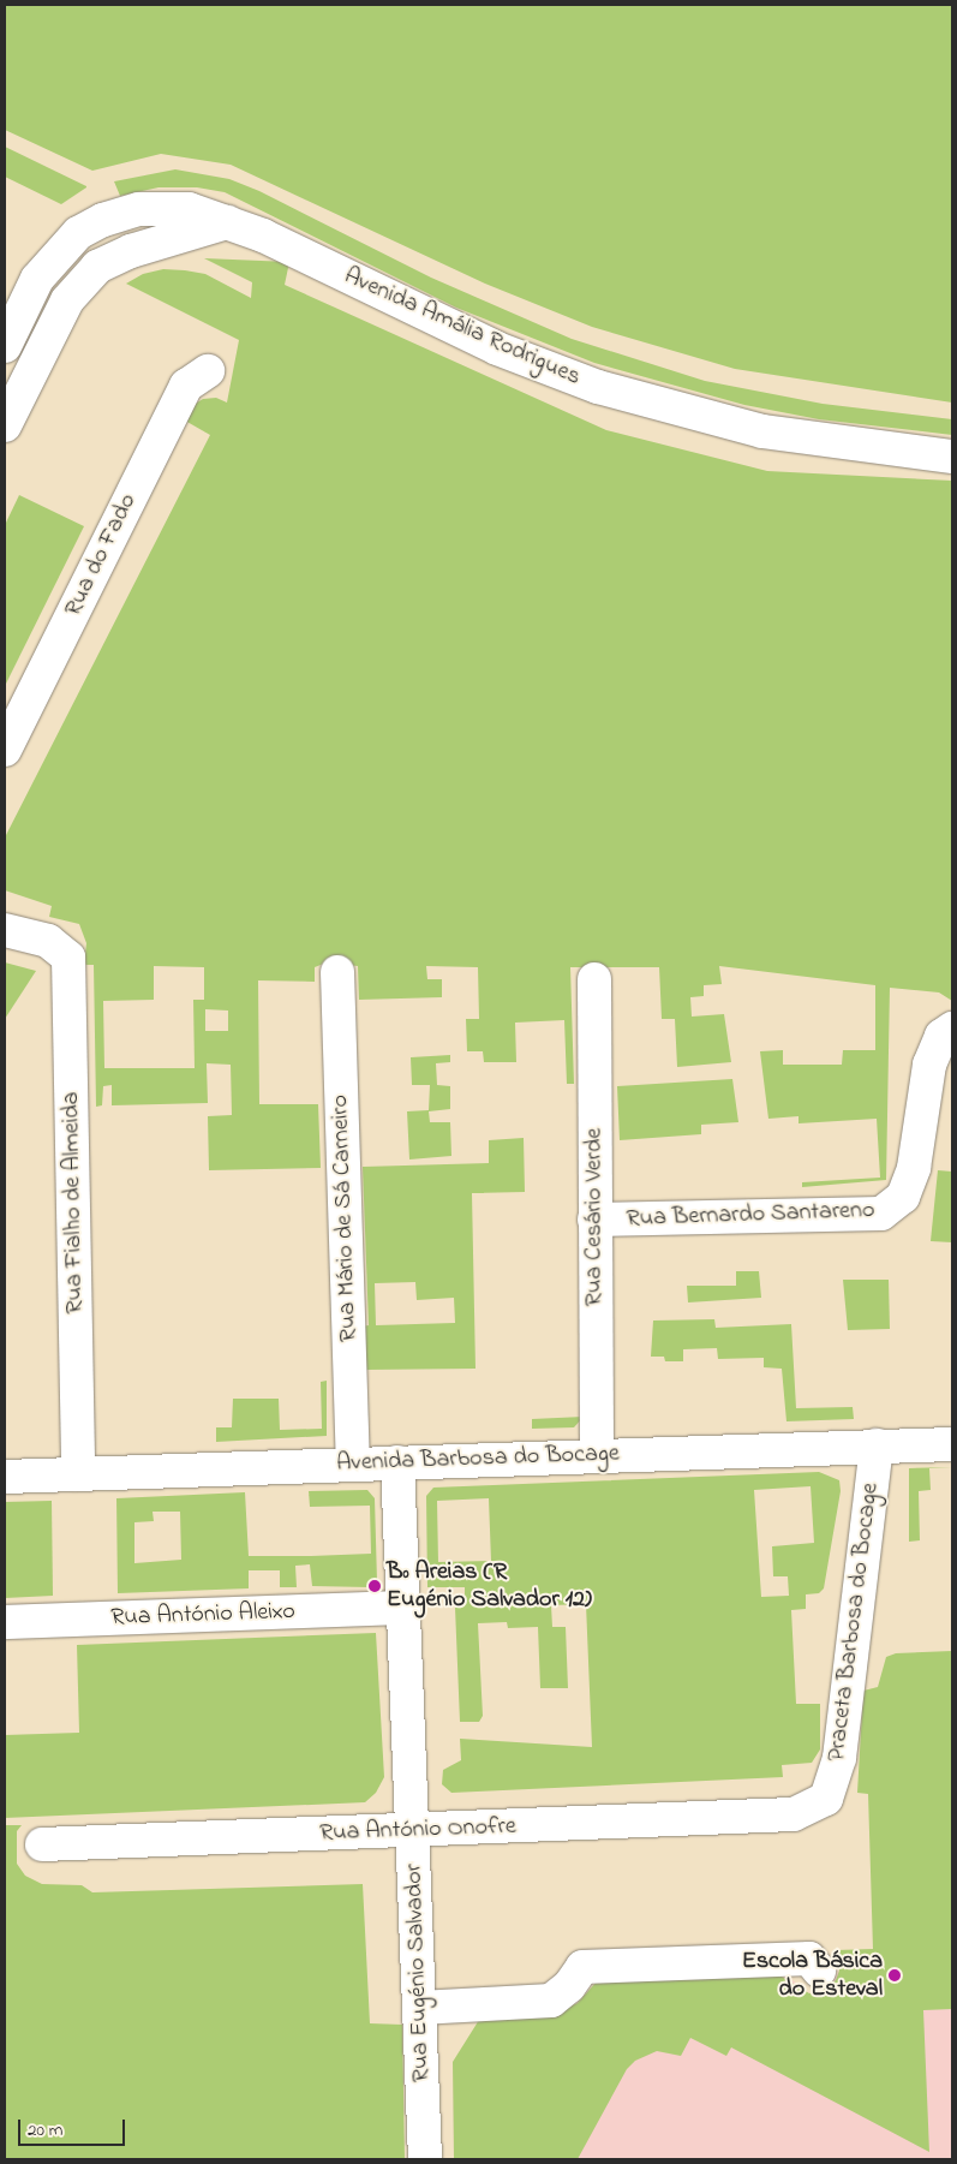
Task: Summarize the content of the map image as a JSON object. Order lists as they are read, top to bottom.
{
  "streets": {
    "street": [
      "Avenida Amália Rodrigues",
      "Rua do Fado",
      "Rua Fialho de Almeida",
      "Rua Bernardo Santareno",
      "Rua Cesário Verde",
      "Rua Mário de Sá Carneiro",
      "Avenida Barbosa do Bocage",
      "Rua António Aleixo",
      "Praceta Barbosa do Bocage",
      "Rua António Onofre",
      "Rua Eugénio Salvador"
    ]
  },
  "crossings": [
    ["Rua Fialho de Almeida", "Avenida Barbosa do Bocage"],
    ["Rua Bernardo Santareno", "Rua Cesário Verde"],
    ["Rua Cesário Verde", "Avenida Barbosa do Bocage"],
    ["Rua Mário de Sá Carneiro", "Avenida Barbosa do Bocage"],
    ["Avenida Barbosa do Bocage", "Praceta Barbosa do Bocage"],
    ["Avenida Barbosa do Bocage", "Rua Eugénio Salvador"],
    ["Rua António Aleixo", "Rua Eugénio Salvador"],
    ["Praceta Barbosa do Bocage", "Rua António Onofre"],
    ["Rua António Onofre", "Rua Eugénio Salvador"]
  ],
  "places": ["Bº Areias (R Eugénio Salvador 12)", "Escola Básica do Esteval"],
  "scale_bar": "20 m"
}
